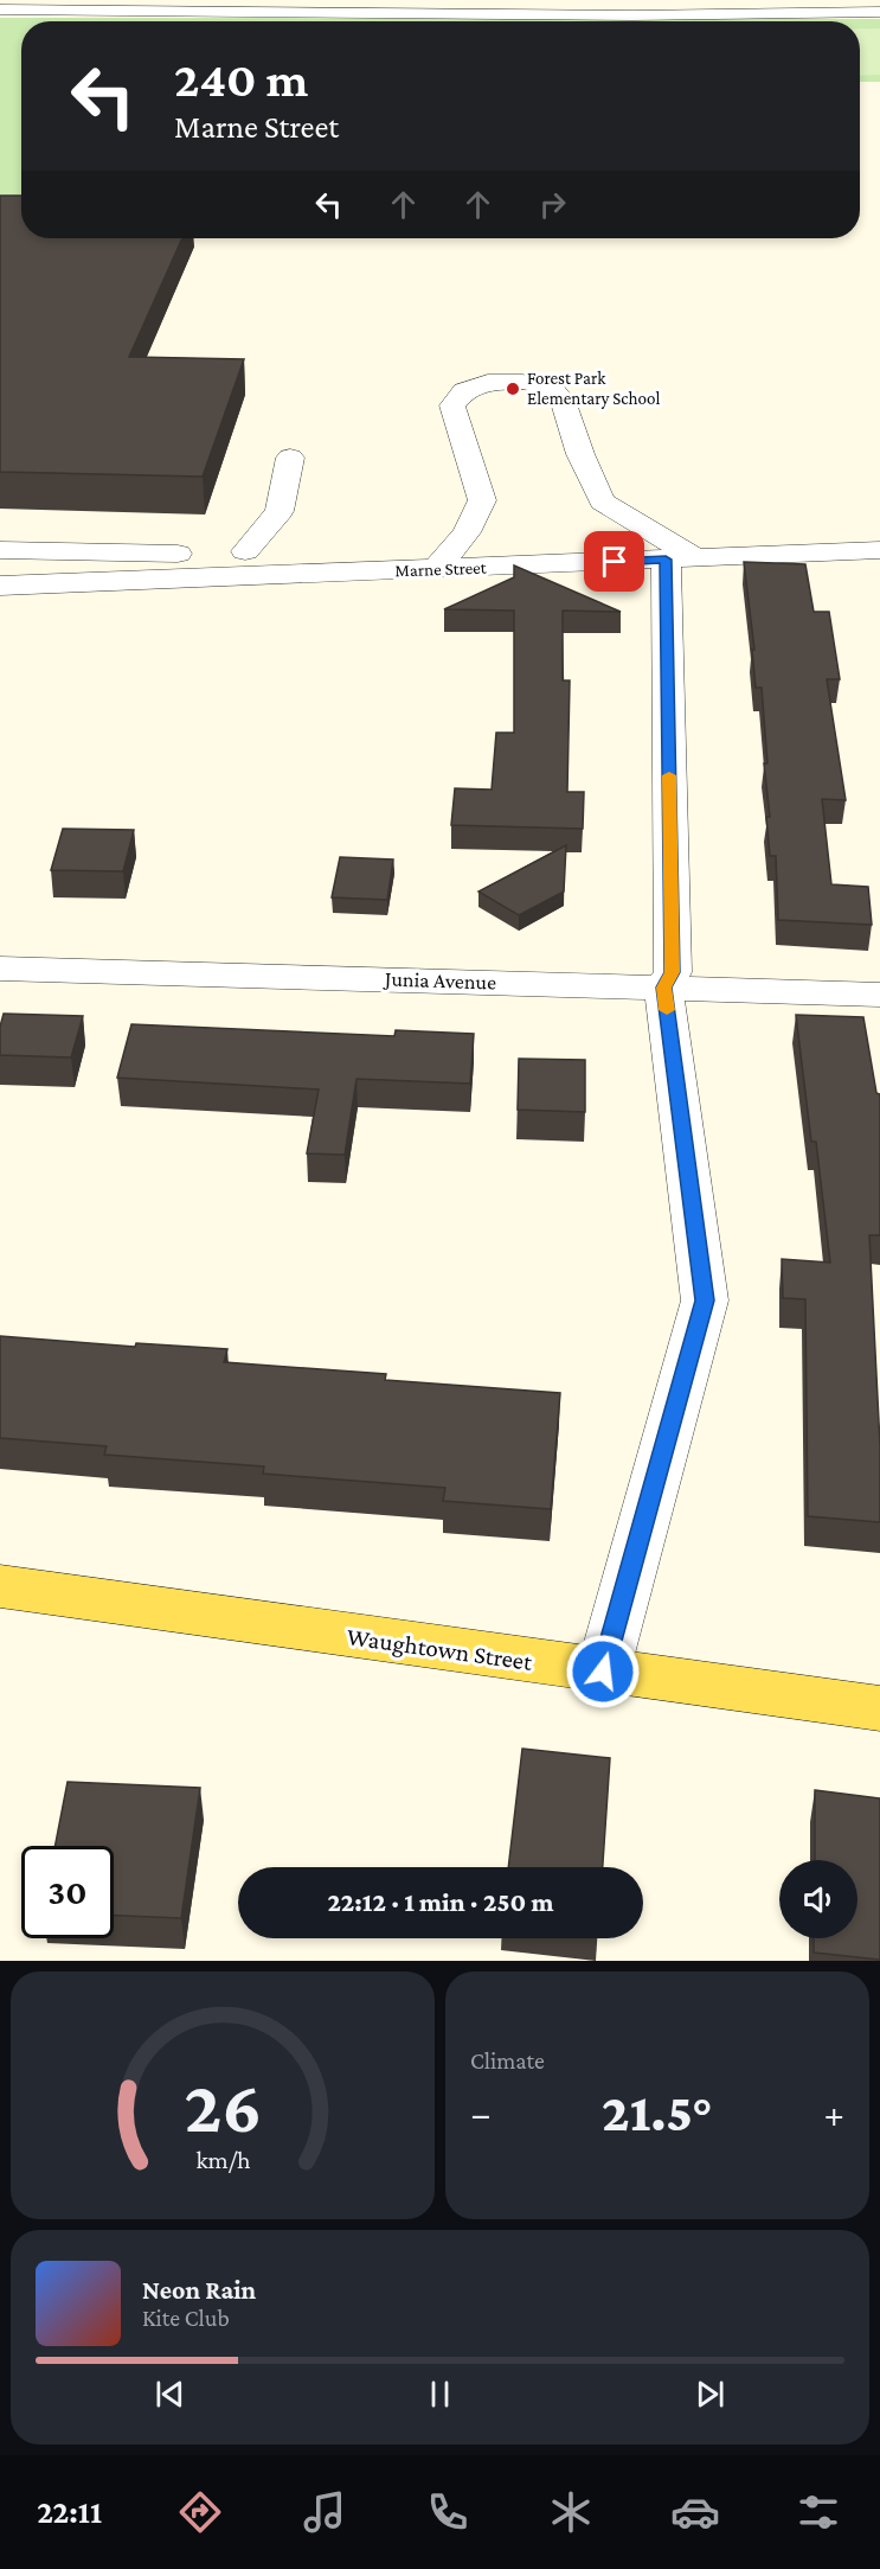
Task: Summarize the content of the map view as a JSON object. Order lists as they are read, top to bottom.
{
  "streets": {
    "main road": ["Waughtown Street"],
    "street": ["Marne Street", "Junia Avenue"]
  },
  "places": ["Forest Park Elementary School"],
  "page": {
    "turn": ["240 m", "Marne Street"],
    "limit": "30",
    "trip": "22:12 · 1 min · 250 m",
    "tile": "Climate",
    "heat": ["−", "21.5°", "+"],
    "song": ["Neon Rain", "Kite Club"],
    "tabs": "22:11",
    "gauge": ["26", "km/h"]
  }
}
